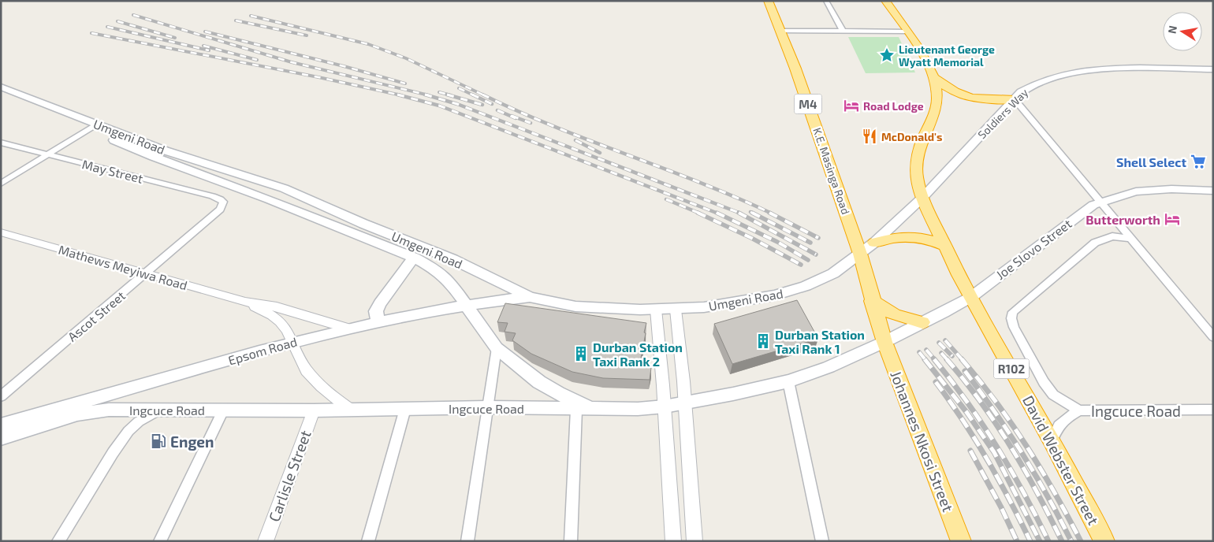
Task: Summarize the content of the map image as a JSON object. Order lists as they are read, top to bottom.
{
  "streets": {
    "highway": [
      "M4",
      "K.E. Masinga Road",
      "R102",
      "Johannes Nkosi Street",
      "David Webster Street"
    ],
    "main road": [
      "Soldiers Way",
      "Umgeni Road",
      "Joe Slovo Street",
      "Epsom Road",
      "Ingcuce Road"
    ],
    "street": [
      "May Street",
      "Mathews Meyiwa Road",
      "Ascot Street",
      "Carlisle Street"
    ]
  },
  "crossings": [
    ["Soldiers Way", "Umgeni Road"],
    ["Soldiers Way", "K.E. Masinga Road"],
    ["Soldiers Way", "Joe Slovo Street"],
    ["Soldiers Way", "R102"],
    ["Soldiers Way", "Ingcuce Road"],
    ["Soldiers Way", "Johannes Nkosi Street"],
    ["Soldiers Way", "David Webster Street"],
    ["Umgeni Road", "K.E. Masinga Road"],
    ["Umgeni Road", "Joe Slovo Street"],
    ["Umgeni Road", "Epsom Road"],
    ["Umgeni Road", "R102"],
    ["Umgeni Road", "Ingcuce Road"],
    ["Umgeni Road", "Johannes Nkosi Street"],
    ["Umgeni Road", "David Webster Street"],
    ["May Street", "Ascot Street"],
    ["K.E. Masinga Road", "Joe Slovo Street"],
    ["K.E. Masinga Road", "R102"],
    ["K.E. Masinga Road", "Ingcuce Road"],
    ["K.E. Masinga Road", "Johannes Nkosi Street"],
    ["K.E. Masinga Road", "David Webster Street"],
    ["Joe Slovo Street", "R102"],
    ["Joe Slovo Street", "Ingcuce Road"],
    ["Joe Slovo Street", "Johannes Nkosi Street"],
    ["Joe Slovo Street", "David Webster Street"],
    ["Mathews Meyiwa Road", "Ascot Street"],
    ["Mathews Meyiwa Road", "Epsom Road"],
    ["Mathews Meyiwa Road", "Ingcuce Road"],
    ["R102", "Ingcuce Road"],
    ["R102", "Johannes Nkosi Street"],
    ["R102", "David Webster Street"],
    ["Ingcuce Road", "Johannes Nkosi Street"],
    ["Ingcuce Road", "David Webster Street"],
    ["Ingcuce Road", "Carlisle Street"],
    ["Johannes Nkosi Street", "David Webster Street"]
  ],
  "places": {
    "place": ["Lieutenant George Wyatt Memorial"],
    "hotel": ["Road Lodge", "Butterworth"],
    "restaurant": ["McDonald's"],
    "supermarket": ["Shell Select"],
    "building": ["Durban Station Taxi Rank 1", "Durban Station Taxi Rank 2"],
    "fuel station": ["Engen"]
  },
  "north": "left"
}
